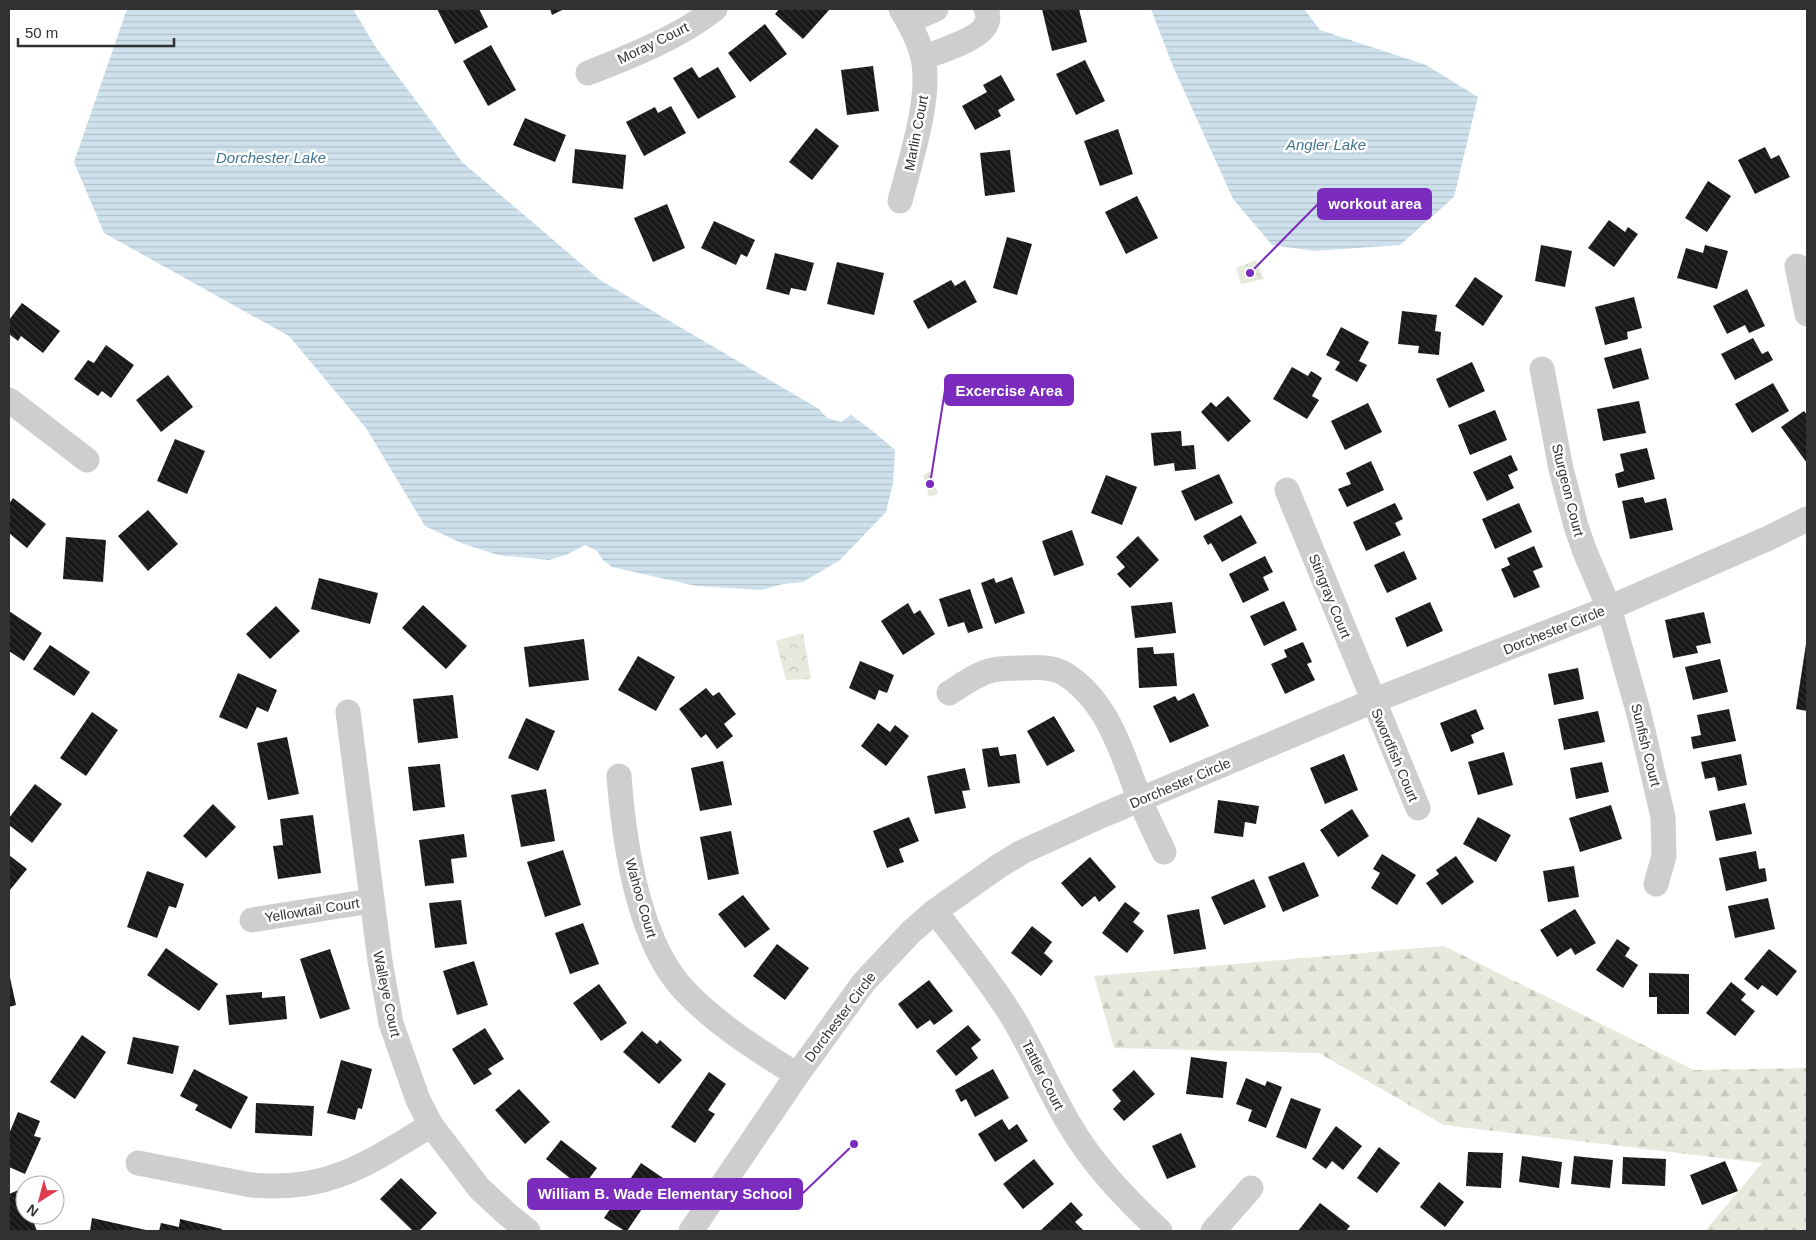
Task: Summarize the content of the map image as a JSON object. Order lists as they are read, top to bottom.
{
  "streets": {
    "street": [
      "Moray Court",
      "Marlin Court",
      "Sturgeon Court",
      "Stingray Court",
      "Dorchester Circle",
      "Sunfish Court",
      "Swordfish Court",
      "Wahoo Court",
      "Yellowtail Court",
      "Walleye Court",
      "Tattler Court"
    ]
  },
  "crossings": [
    ["Sturgeon Court", "Dorchester Circle"],
    ["Sturgeon Court", "Sunfish Court"],
    ["Stingray Court", "Dorchester Circle"],
    ["Stingray Court", "Swordfish Court"],
    ["Dorchester Circle", "Sunfish Court"],
    ["Dorchester Circle", "Swordfish Court"],
    ["Dorchester Circle", "Wahoo Court"],
    ["Dorchester Circle", "Tattler Court"],
    ["Yellowtail Court", "Walleye Court"]
  ],
  "water": ["Angler Lake", "Dorchester Lake"],
  "places": ["workout area", "Excercise Area", "William B. Wade Elementary School"],
  "scale_bar": "50 m",
  "north": "bottom left"
}
